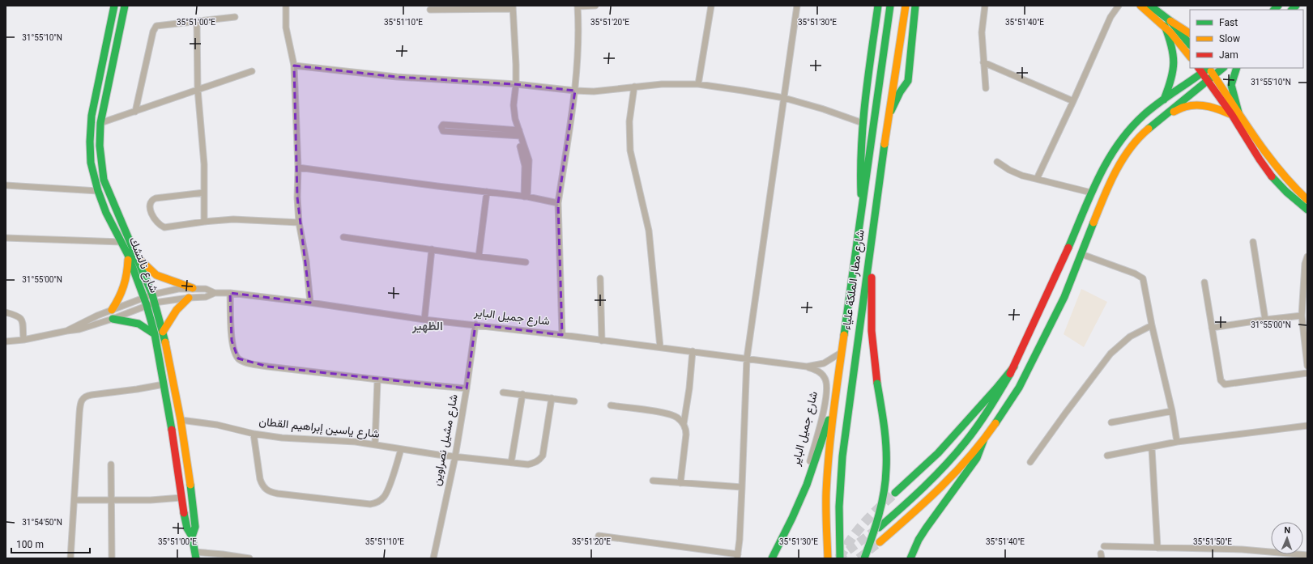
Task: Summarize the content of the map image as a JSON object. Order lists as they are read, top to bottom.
{
  "streets": {
    "main road": ["شارع نالتشك", "شارع مطار الملكة علياء"],
    "street": ["شارع جميل الباير", "شارع ياسين إبراهيم القطان", "شارع مشيل نصراوين"]
  },
  "crossings": [
    ["شارع نالتشك", "شارع جميل الباير"],
    ["شارع نالتشك", "شارع ياسين إبراهيم القطان"],
    ["شارع مطار الملكة علياء", "شارع جميل الباير"],
    ["شارع جميل الباير", "شارع مشيل نصراوين"],
    ["شارع ياسين إبراهيم القطان", "شارع مشيل نصراوين"]
  ],
  "districts": ["الظهير"],
  "legend": ["Fast", "Slow", "Jam"],
  "scale_bar": "100 m",
  "north": "top",
  "coordinates": [
    "35°51'00\"E",
    "35°51'10\"E",
    "35°51'20\"E",
    "35°51'30\"E",
    "35°51'40\"E",
    "31°55'10\"N",
    "31°55'00\"N",
    "31°54'50\"N",
    "35°51'50\"E"
  ]
}
